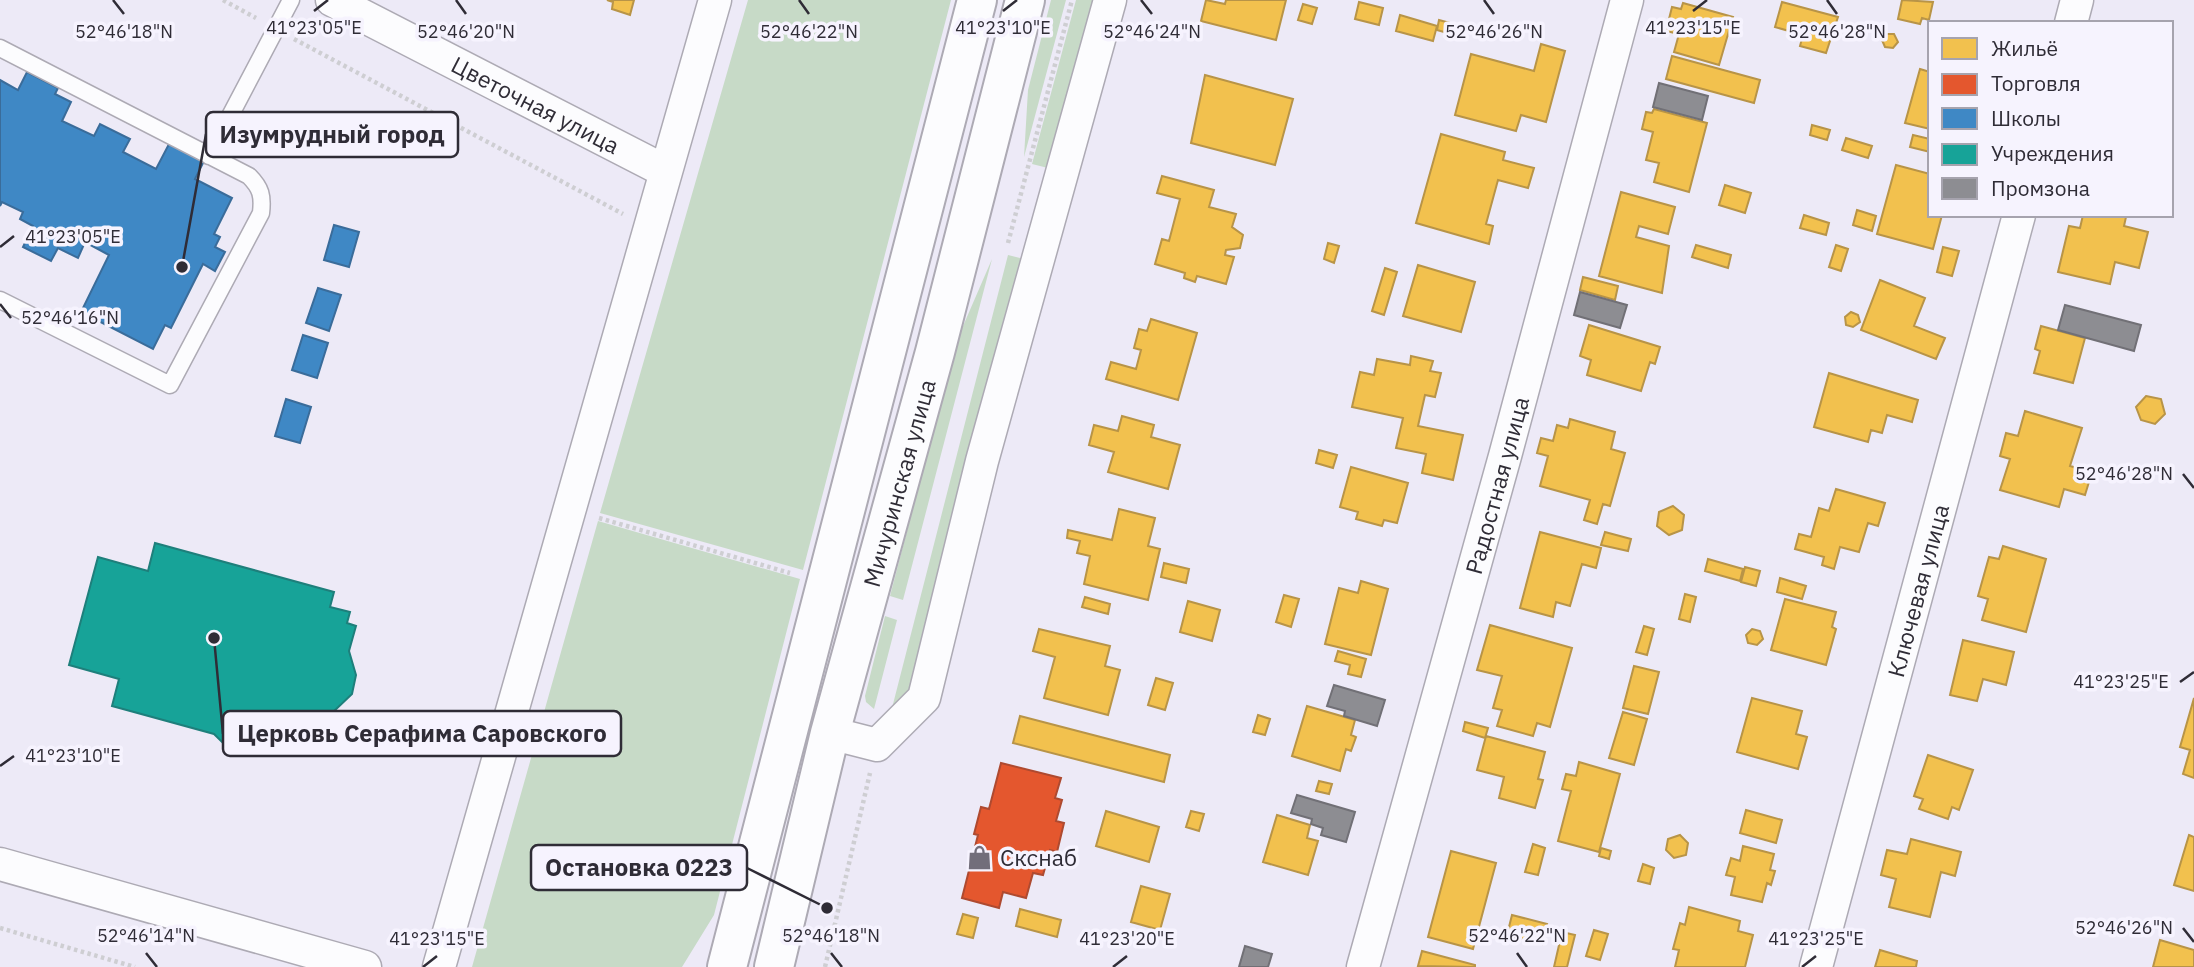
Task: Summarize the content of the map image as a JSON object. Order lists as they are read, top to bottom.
{
  "streets": {
    "main road": ["Мичуринская улица"],
    "street": ["Цветочная улица", "Радостная улица", "Ключевая улица"]
  },
  "places": {
    "other": ["Изумрудный город", "Церковь Серафима Саровского", "Остановка 0223"],
    "shop": ["Скснаб"]
  },
  "legend": [
    "Жильё",
    "Торговля",
    "Школы",
    "Учреждения",
    "Промзона"
  ],
  "coordinates": [
    "41°23'05\"E",
    "41°23'15\"E",
    "41°23'10\"E",
    "52°46'18\"N",
    "52°46'20\"N",
    "52°46'22\"N",
    "52°46'24\"N",
    "52°46'26\"N",
    "52°46'28\"N",
    "52°46'16\"N",
    "41°23'25\"E",
    "52°46'14\"N",
    "41°23'20\"E"
  ]
}
